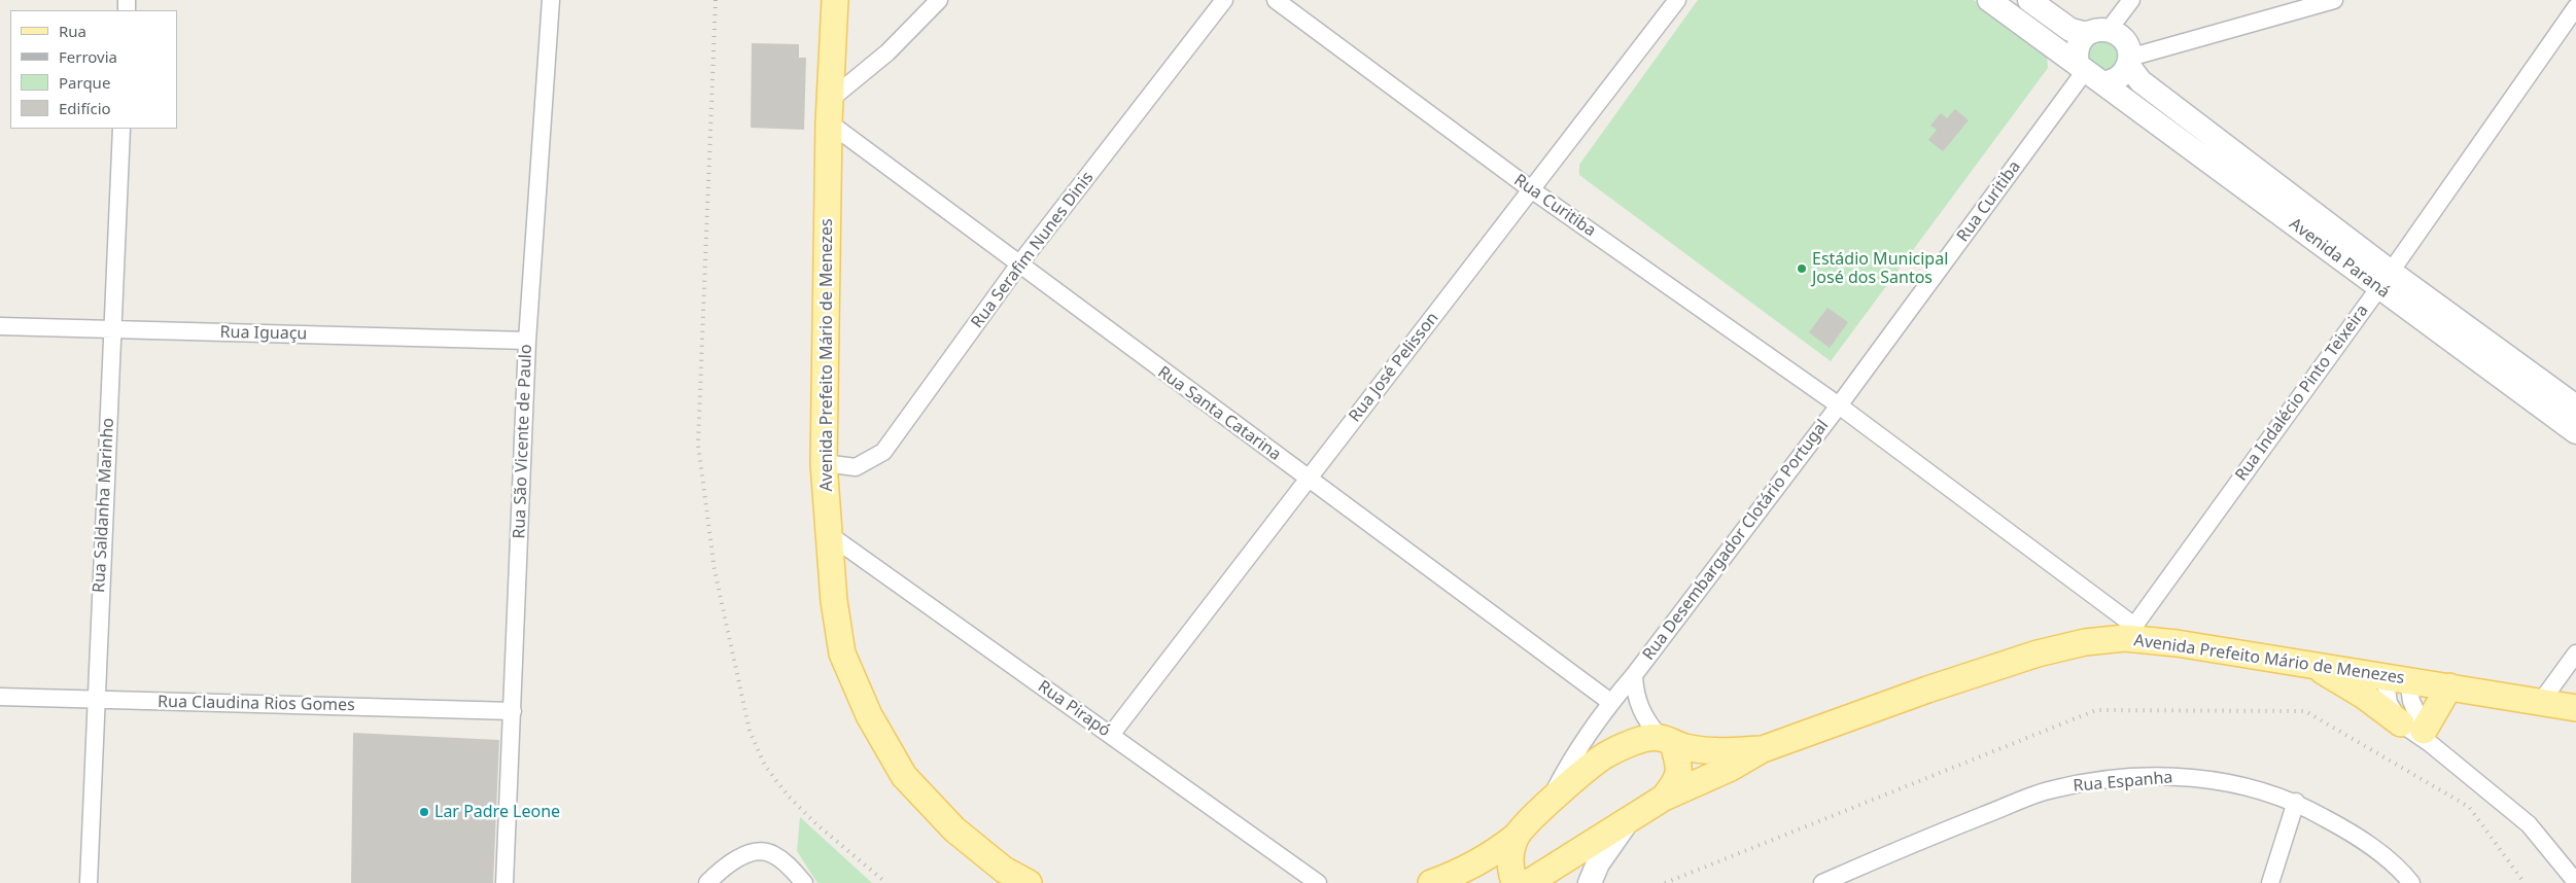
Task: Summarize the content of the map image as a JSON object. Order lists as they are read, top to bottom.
{
  "streets": {
    "main road": ["Avenida Paraná", "Avenida Prefeito Mário de Menezes"],
    "street": [
      "Rua Curitiba",
      "Rua Serafim Nunes Dinis",
      "Rua Iguaçu",
      "Rua José Pelisson",
      "Rua Indalécio Pinto Teixeira",
      "Rua Santa Catarina",
      "Rua São Vicente de Paulo",
      "Rua Saldanha Marinho",
      "Rua Desembargador Clotário Portugal",
      "Rua Claudina Rios Gomes",
      "Rua Pirapó",
      "Rua Espanha"
    ]
  },
  "crossings": [
    ["Rua Curitiba", "Avenida Paraná"],
    ["Rua Curitiba", "Avenida Prefeito Mário de Menezes"],
    ["Rua Curitiba", "Rua José Pelisson"],
    ["Rua Curitiba", "Rua Indalécio Pinto Teixeira"],
    ["Rua Curitiba", "Rua Desembargador Clotário Portugal"],
    ["Rua Serafim Nunes Dinis", "Avenida Prefeito Mário de Menezes"],
    ["Rua Serafim Nunes Dinis", "Rua Santa Catarina"],
    ["Avenida Paraná", "Rua Indalécio Pinto Teixeira"],
    ["Rua Iguaçu", "Rua São Vicente de Paulo"],
    ["Rua Iguaçu", "Rua Saldanha Marinho"],
    ["Avenida Prefeito Mário de Menezes", "Rua Indalécio Pinto Teixeira"],
    ["Avenida Prefeito Mário de Menezes", "Rua Santa Catarina"],
    ["Avenida Prefeito Mário de Menezes", "Rua Desembargador Clotário Portugal"],
    ["Avenida Prefeito Mário de Menezes", "Rua Pirapó"],
    ["Rua José Pelisson", "Rua Santa Catarina"],
    ["Rua José Pelisson", "Rua Pirapó"],
    ["Rua Santa Catarina", "Rua Desembargador Clotário Portugal"],
    ["Rua São Vicente de Paulo", "Rua Claudina Rios Gomes"],
    ["Rua Saldanha Marinho", "Rua Claudina Rios Gomes"]
  ],
  "places": ["Estádio Municipal José dos Santos", "Lar Padre Leone"],
  "legend": [
    "Rua",
    "Ferrovia",
    "Parque",
    "Edifício"
  ]
}
